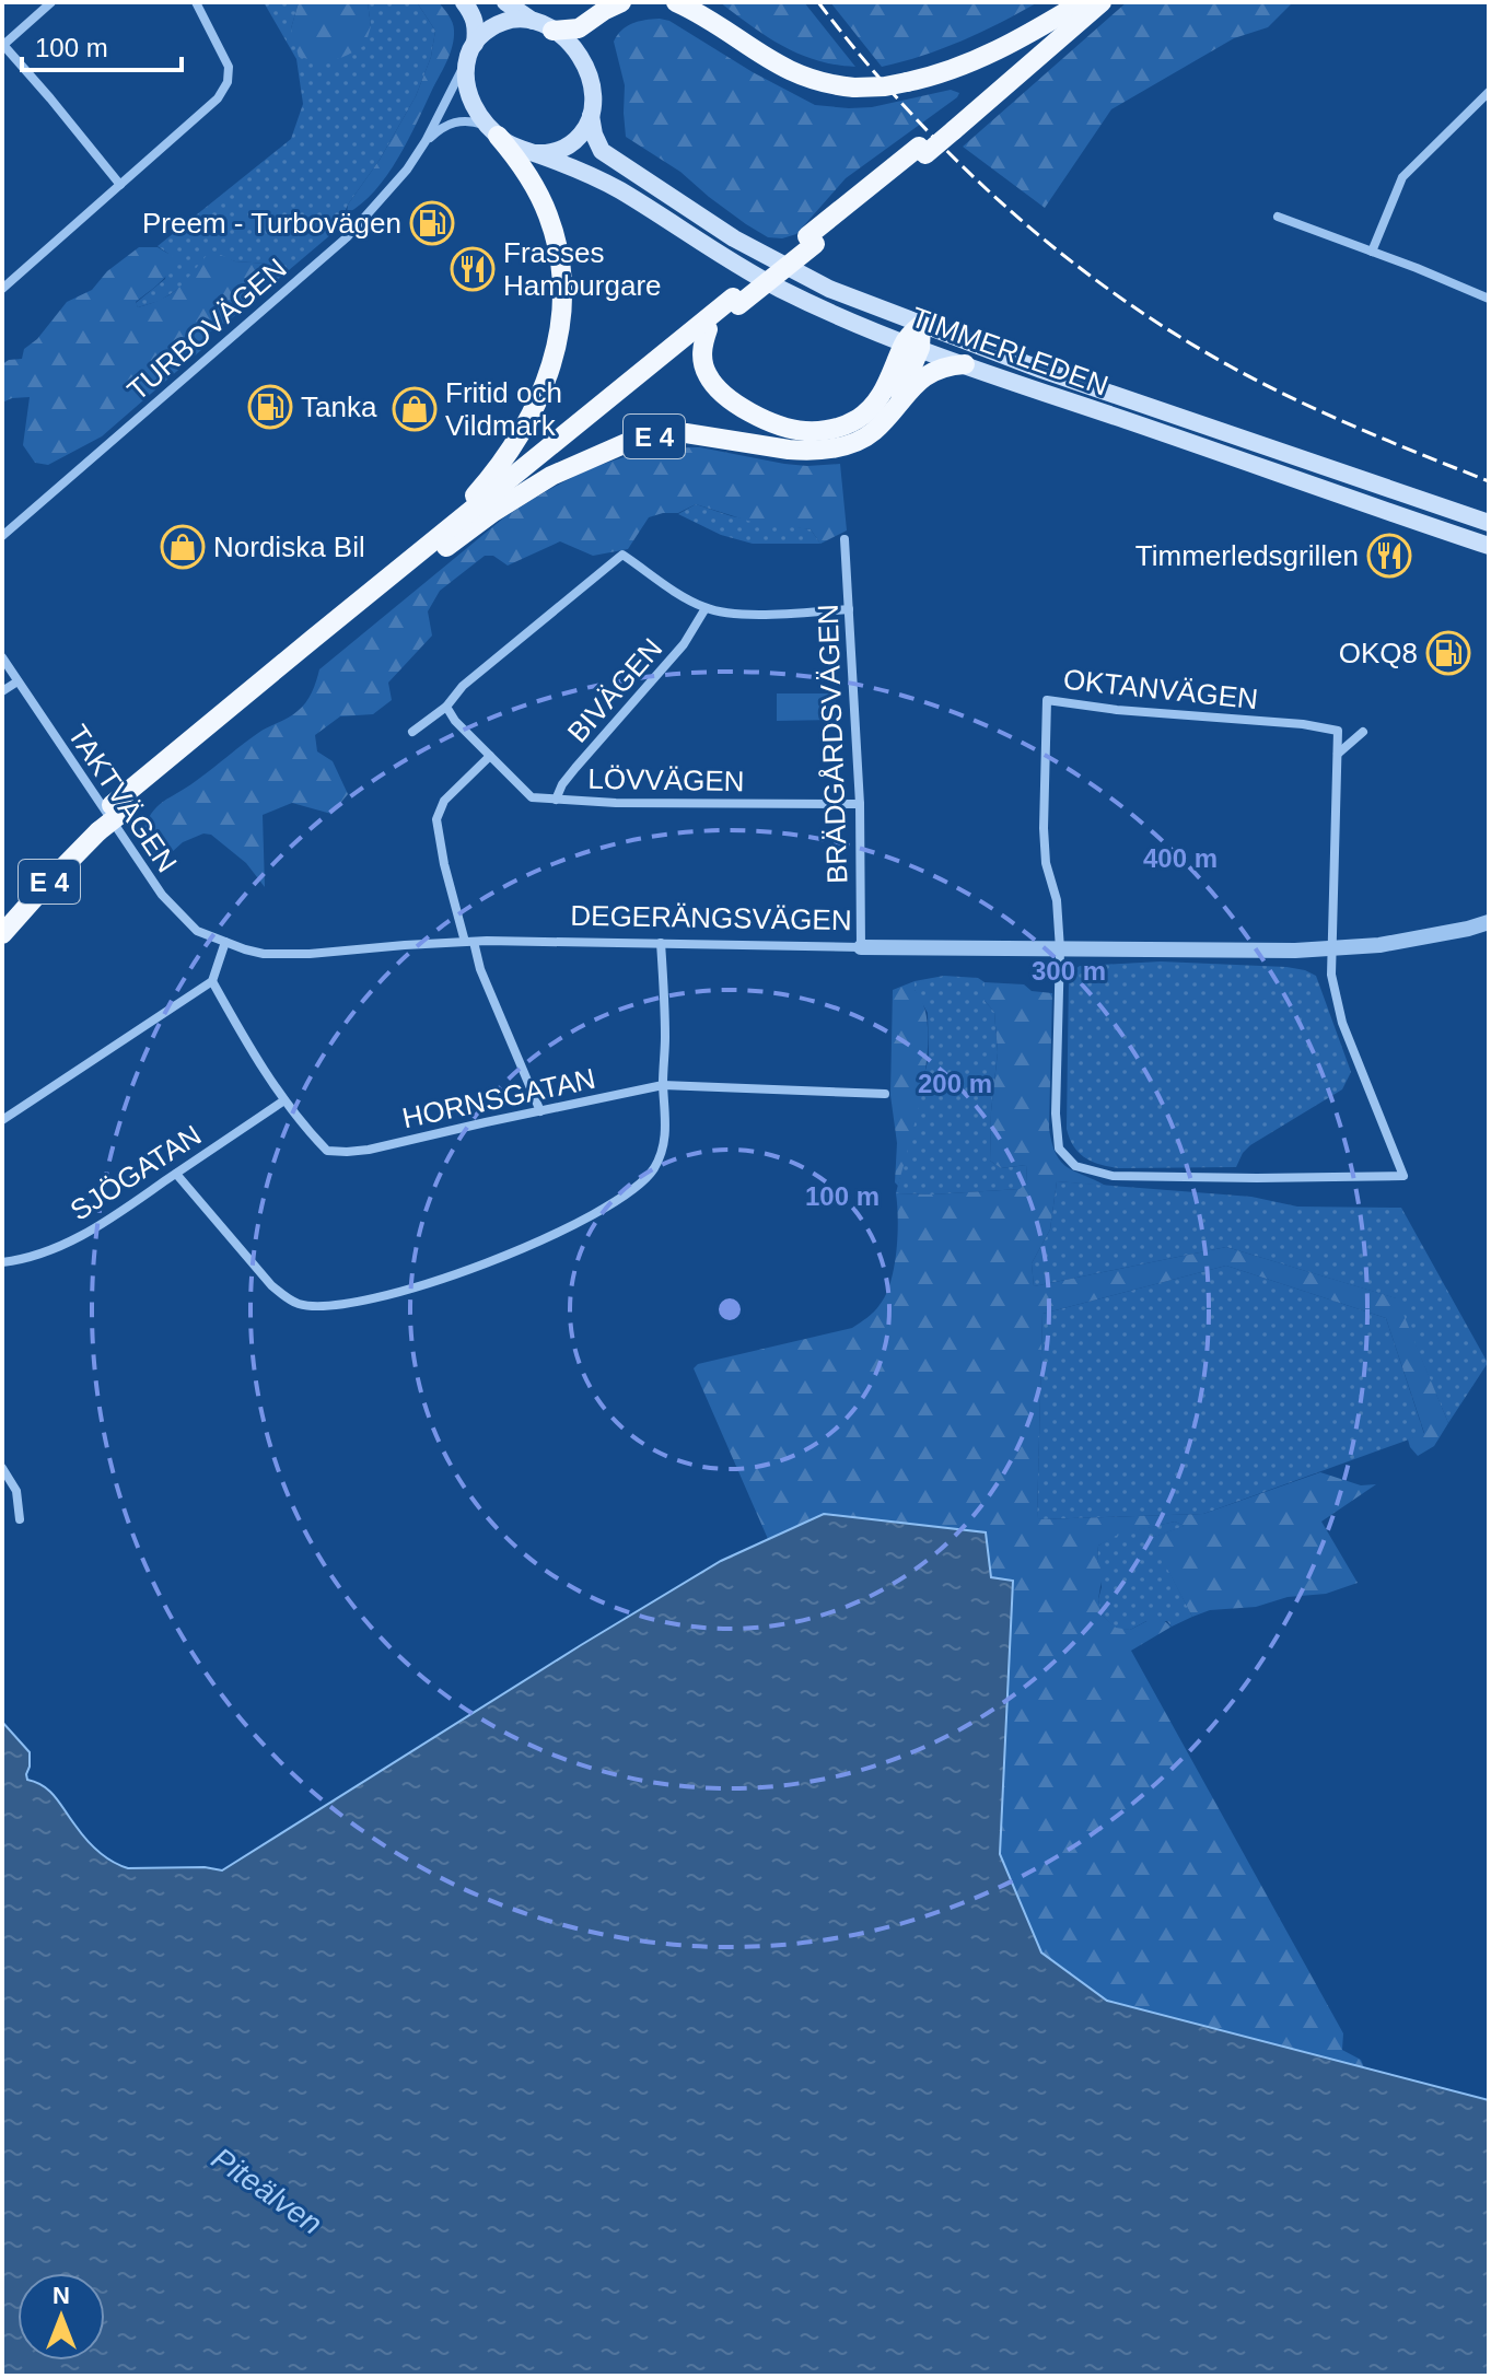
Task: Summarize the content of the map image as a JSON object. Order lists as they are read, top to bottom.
{
  "streets": {
    "highway": ["E 4"],
    "main road": ["TIMMERLEDEN"],
    "street": [
      "TURBOVÄGEN",
      "OKTANVÄGEN",
      "BIVÄGEN",
      "BRÄDGÅRDSVÄGEN",
      "LÖVVÄGEN",
      "TAKTVÄGEN",
      "DEGERÄNGSVÄGEN",
      "HORNSGATAN",
      "SJÖGATAN"
    ]
  },
  "crossings": [
    ["TURBOVÄGEN", "TIMMERLEDEN"],
    ["TURBOVÄGEN", "E 4"],
    ["TIMMERLEDEN", "E 4"],
    ["OKTANVÄGEN", "DEGERÄNGSVÄGEN"],
    ["BIVÄGEN", "LÖVVÄGEN"],
    ["BRÄDGÅRDSVÄGEN", "LÖVVÄGEN"],
    ["BRÄDGÅRDSVÄGEN", "DEGERÄNGSVÄGEN"],
    ["TAKTVÄGEN", "DEGERÄNGSVÄGEN"],
    ["HORNSGATAN", "SJÖGATAN"]
  ],
  "water": ["Piteälven"],
  "places": {
    "fuel station": ["Preem - Turbovägen", "Tanka", "OKQ8"],
    "restaurant": ["Frasses Hamburgare", "Timmerledsgrillen"],
    "shop": ["Fritid och Vildmark", "Nordiska Bil"]
  },
  "scale_bar": "100 m",
  "north": "top",
  "rings": [
    "400 m",
    "300 m",
    "200 m",
    "100 m"
  ]
}
